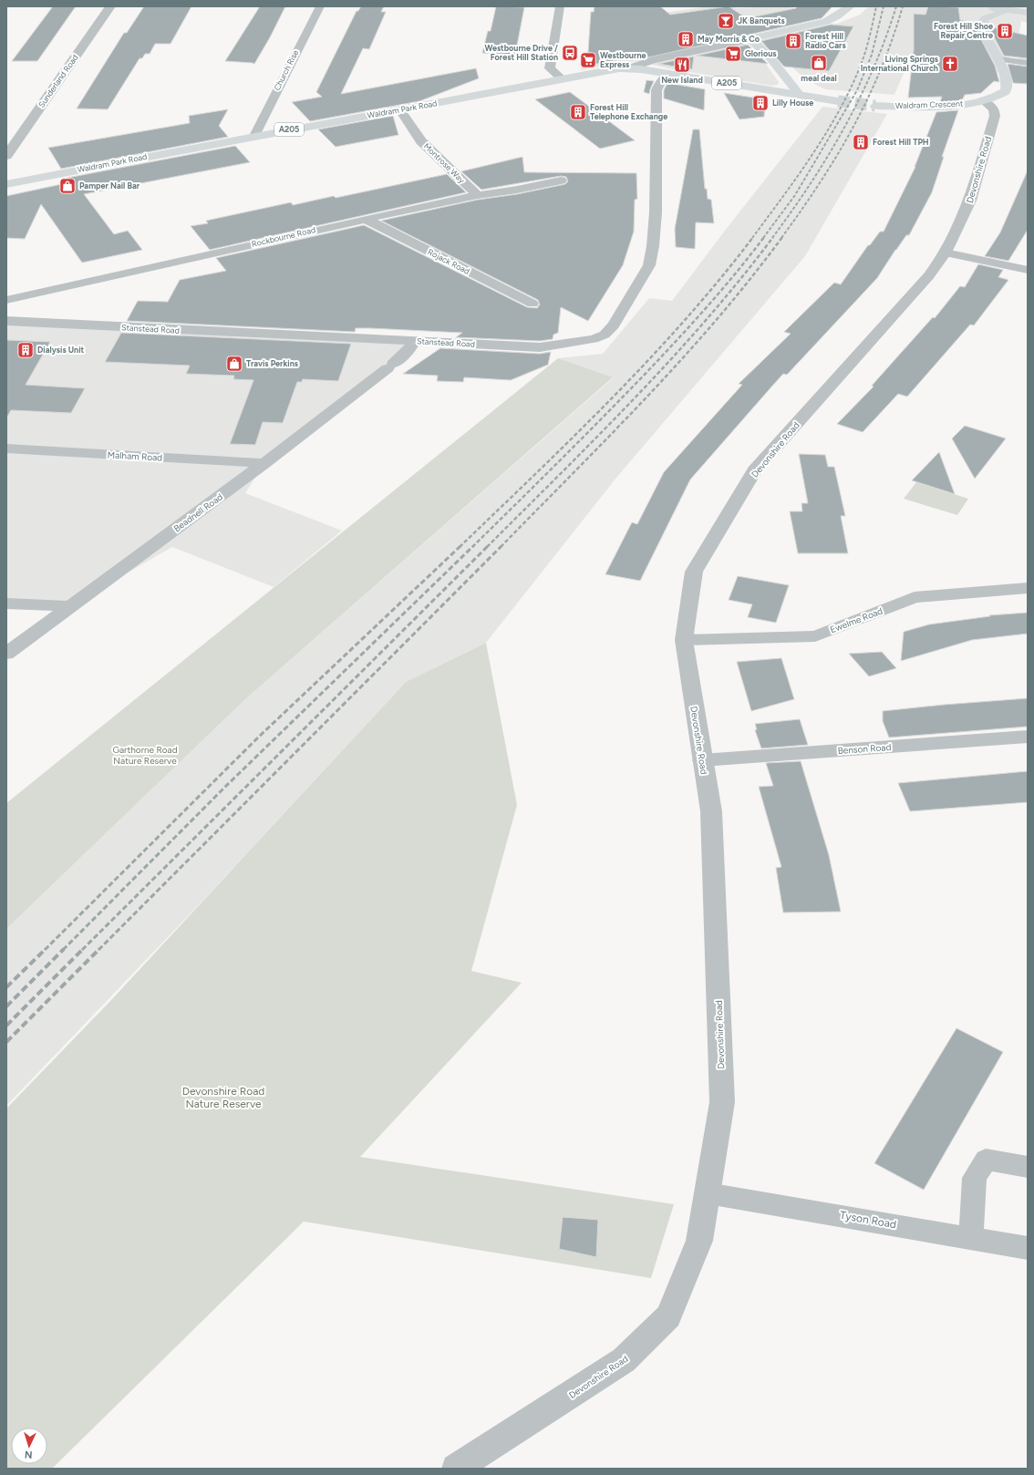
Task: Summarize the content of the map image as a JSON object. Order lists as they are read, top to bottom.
{
  "streets": {
    "main road": ["A205", "Waldram Crescent", "Waldram Park Road"],
    "street": [
      "Church Rise",
      "Sunderland Road",
      "Montrose Way",
      "Devonshire Road",
      "Rockbourne Road",
      "Rojack Road",
      "Stanstead Road",
      "Malham Road",
      "Beadnell Road",
      "Ewelme Road",
      "Benson Road",
      "Tyson Road"
    ]
  },
  "crossings": [
    ["Church Rise", "Waldram Park Road"],
    ["A205", "Waldram Park Road"],
    ["Waldram Crescent", "Devonshire Road"],
    ["Waldram Park Road", "Montrose Way"],
    ["Waldram Park Road", "Stanstead Road"],
    ["Montrose Way", "Rockbourne Road"],
    ["Devonshire Road", "Ewelme Road"],
    ["Devonshire Road", "Benson Road"],
    ["Devonshire Road", "Tyson Road"],
    ["Rockbourne Road", "Rojack Road"],
    ["Stanstead Road", "Beadnell Road"],
    ["Malham Road", "Beadnell Road"]
  ],
  "parks": ["Garthorne Road Nature Reserve", "Devonshire Road Nature Reserve"],
  "places": {
    "bar": ["JK Banquets"],
    "building": [
      "Forest Hill Shoe Repair Centre",
      "May Morris & Co",
      "Forest Hill Radio Cars",
      "Lilly House",
      "Forest Hill Telephone Exchange",
      "Forest Hill TPH",
      "Dialysis Unit"
    ],
    "bus stop": ["Westbourne Drive / Forest Hill Station"],
    "supermarket": ["Glorious", "Westbourne Express"],
    "shop": ["meal deal", "Pamper Nail Bar", "Travis Perkins"],
    "church": ["Living Springs International Church"],
    "restaurant": ["New Island"]
  },
  "north": "bottom"
}
